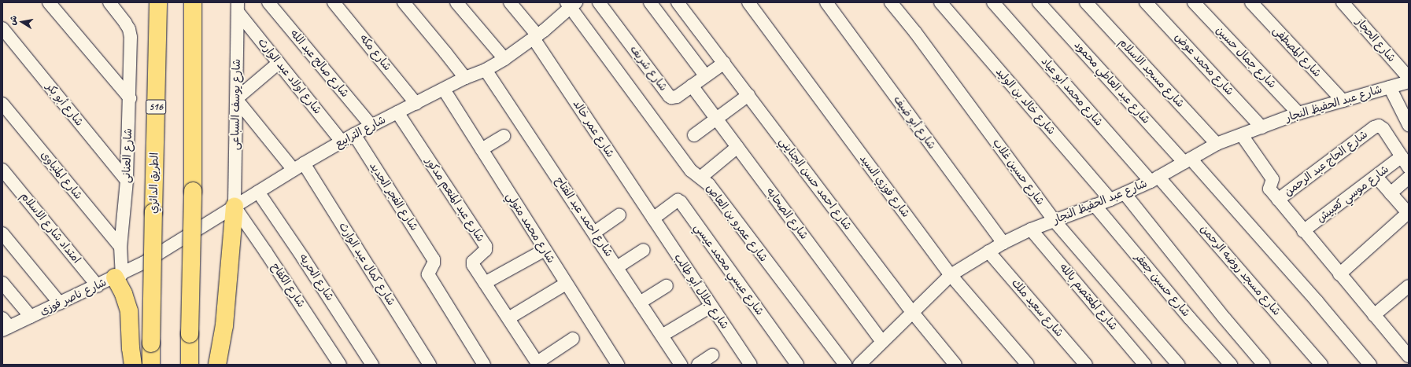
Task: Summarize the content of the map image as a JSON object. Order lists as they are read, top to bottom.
{
  "streets": {
    "highway": ["516", "الطريق الدائري"],
    "street": [
      "شارع الحجاز",
      "شارع المصطفى",
      "شارع مكه",
      "شارع جمال حسين",
      "شارع صالح عبد الله",
      "شارع محمد عوض",
      "شارع شريف",
      "شارع مسجد الاسلام",
      "شارع اولاد عبد الوارث",
      "شارع عبد العاطي محمود",
      "شارع محمد أبو عياد",
      "شارع خالد بن الوليد",
      "شارع عبد الحفيظ النجار",
      "شارع أبو بكر",
      "شارع يوسف السباعى",
      "شارع أبو ضيف",
      "شارع عمر خالد",
      "شارع الترابيع",
      "شارع العنانى",
      "شارع الحاج عبد الرحمن",
      "شارع حسين غلاب",
      "شارع المنياوى",
      "شارع احمد حسن الجنايني",
      "شارع فوزي السيد",
      "شارع موسي كعبيش",
      "شارع الفجر الجديد",
      "شارع عبد المنعم مدكور",
      "شارع الصحابه",
      "شارع احمد عبد الفتاح",
      "شارع عمرو بن العاص",
      "امتداد شارع الاسلام",
      "شارع محمد متولي",
      "شارع كمال عبد الوارث",
      "شارع عيسي محمد عيسي",
      "شارع مسجد روضه الرحمن",
      "شارع الحريه",
      "شارع الكفاح",
      "شارع حسين جعفر",
      "شارع جلال أبو طالب",
      "شارع ناصر فوزى",
      "شارع المعتصم بالله",
      "شارع سعيد ملك"
    ]
  },
  "crossings": [
    ["شارع المصطفى", "شارع عبد الحفيظ النجار"],
    ["شارع مكه", "شارع الترابيع"],
    ["شارع جمال حسين", "شارع عبد الحفيظ النجار"],
    ["شارع صالح عبد الله", "شارع الترابيع"],
    ["شارع محمد عوض", "شارع عبد الحفيظ النجار"],
    ["شارع شريف", "شارع احمد حسن الجنايني"],
    ["شارع شريف", "شارع الصحابه"],
    ["شارع مسجد الاسلام", "شارع عبد الحفيظ النجار"],
    ["شارع اولاد عبد الوارث", "شارع يوسف السباعى"],
    ["شارع اولاد عبد الوارث", "شارع الترابيع"],
    ["شارع عبد العاطي محمود", "شارع عبد الحفيظ النجار"],
    ["شارع محمد أبو عياد", "شارع عبد الحفيظ النجار"],
    ["شارع محمد أبو عياد", "شارع مسجد روضه الرحمن"],
    ["شارع خالد بن الوليد", "شارع عبد الحفيظ النجار"],
    ["شارع عبد الحفيظ النجار", "شارع أبو ضيف"],
    ["شارع عبد الحفيظ النجار", "شارع حسين غلاب"],
    ["شارع عبد الحفيظ النجار", "شارع احمد حسن الجنايني"],
    ["شارع عبد الحفيظ النجار", "شارع فوزي السيد"],
    ["شارع عبد الحفيظ النجار", "شارع الصحابه"],
    ["شارع عبد الحفيظ النجار", "شارع مسجد روضه الرحمن"],
    ["شارع عبد الحفيظ النجار", "شارع حسين جعفر"],
    ["شارع عبد الحفيظ النجار", "شارع المعتصم بالله"],
    ["شارع عبد الحفيظ النجار", "شارع سعيد ملك"],
    ["شارع أبو بكر", "شارع العنانى"],
    ["شارع يوسف السباعى", "شارع الترابيع"],
    ["شارع يوسف السباعى", "شارع كمال عبد الوارث"],
    ["شارع يوسف السباعى", "شارع الكفاح"],
    ["شارع عمر خالد", "شارع الترابيع"],
    ["شارع عمر خالد", "شارع عيسي محمد عيسي"],
    ["شارع عمر خالد", "شارع جلال أبو طالب"],
    ["شارع الترابيع", "شارع الفجر الجديد"],
    ["شارع الترابيع", "شارع عبد المنعم مدكور"],
    ["شارع الترابيع", "شارع احمد عبد الفتاح"],
    ["شارع الترابيع", "شارع عمرو بن العاص"],
    ["شارع الترابيع", "شارع محمد متولي"],
    ["شارع الترابيع", "شارع كمال عبد الوارث"],
    ["شارع الترابيع", "شارع الحريه"],
    ["شارع الترابيع", "شارع الكفاح"],
    ["شارع الترابيع", "شارع ناصر فوزى"],
    ["شارع العنانى", "شارع المنياوى"],
    ["شارع العنانى", "شارع ناصر فوزى"],
    ["شارع الحاج عبد الرحمن", "شارع موسي كعبيش"],
    ["امتداد شارع الاسلام", "شارع ناصر فوزى"],
    ["شارع عيسي محمد عيسي", "شارع جلال أبو طالب"]
  ],
  "north": "left"
}
